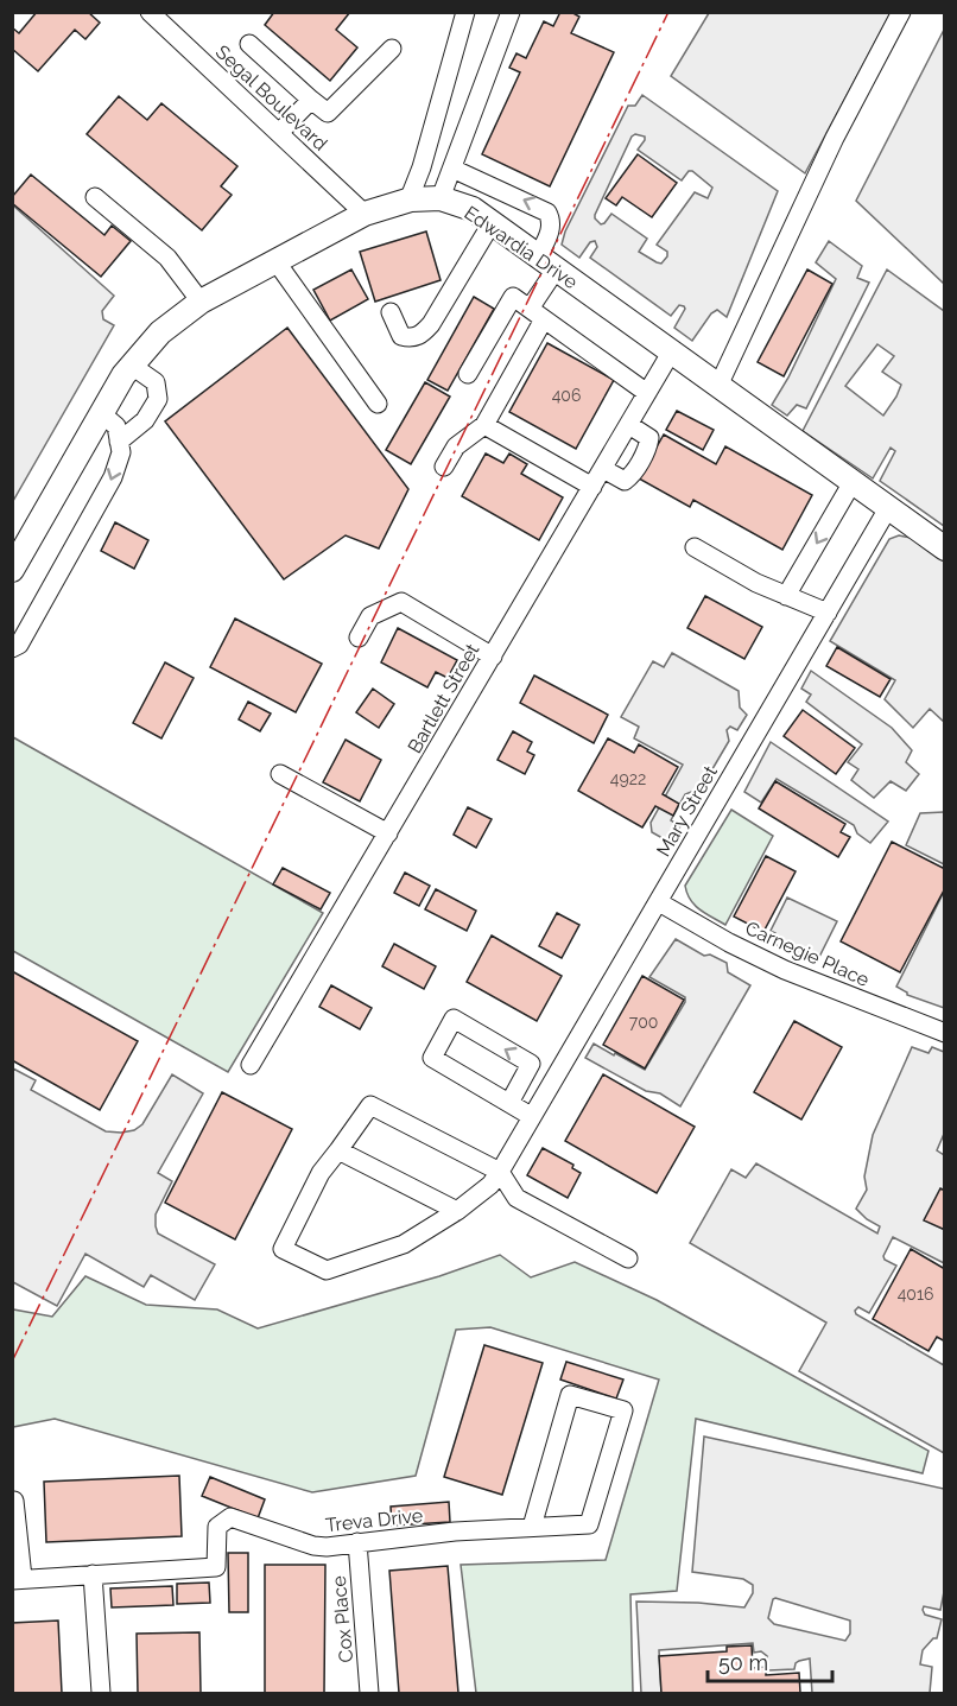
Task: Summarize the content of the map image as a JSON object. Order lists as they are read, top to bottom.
{
  "streets": {
    "main road": ["Edwardia Drive"],
    "street": [
      "Segal Boulevard",
      "Bartlett Street",
      "Mary Street",
      "Carnegie Place",
      "Treva Drive",
      "Cox Place"
    ]
  },
  "crossings": [
    ["Segal Boulevard", "Edwardia Drive"],
    ["Edwardia Drive", "Bartlett Street"],
    ["Edwardia Drive", "Mary Street"],
    ["Mary Street", "Carnegie Place"],
    ["Treva Drive", "Cox Place"]
  ],
  "house_numbers": [
    "406",
    "4922",
    "700",
    "4016"
  ],
  "scale_bar": "50 m"
}
